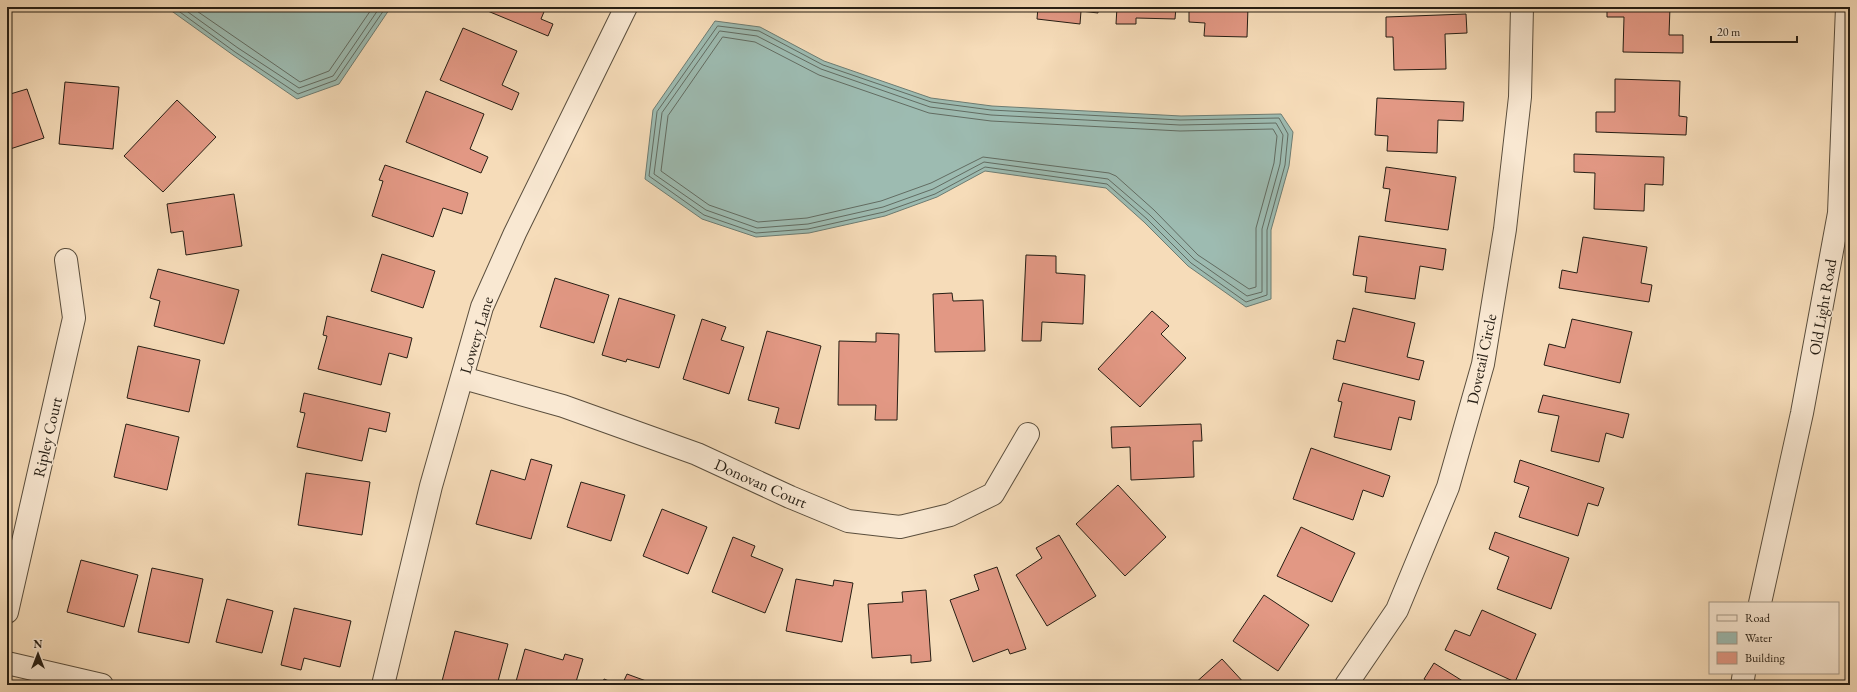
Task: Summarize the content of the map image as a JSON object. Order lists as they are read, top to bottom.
{
  "streets": {
    "street": [
      "Old Light Road",
      "Lowery Lane",
      "Dovetail Circle",
      "Ripley Court",
      "Donovan Court"
    ]
  },
  "crossings": [
    ["Lowery Lane", "Donovan Court"]
  ],
  "legend": ["Road", "Water", "Building"],
  "scale_bar": "20 m",
  "north": "top"
}
